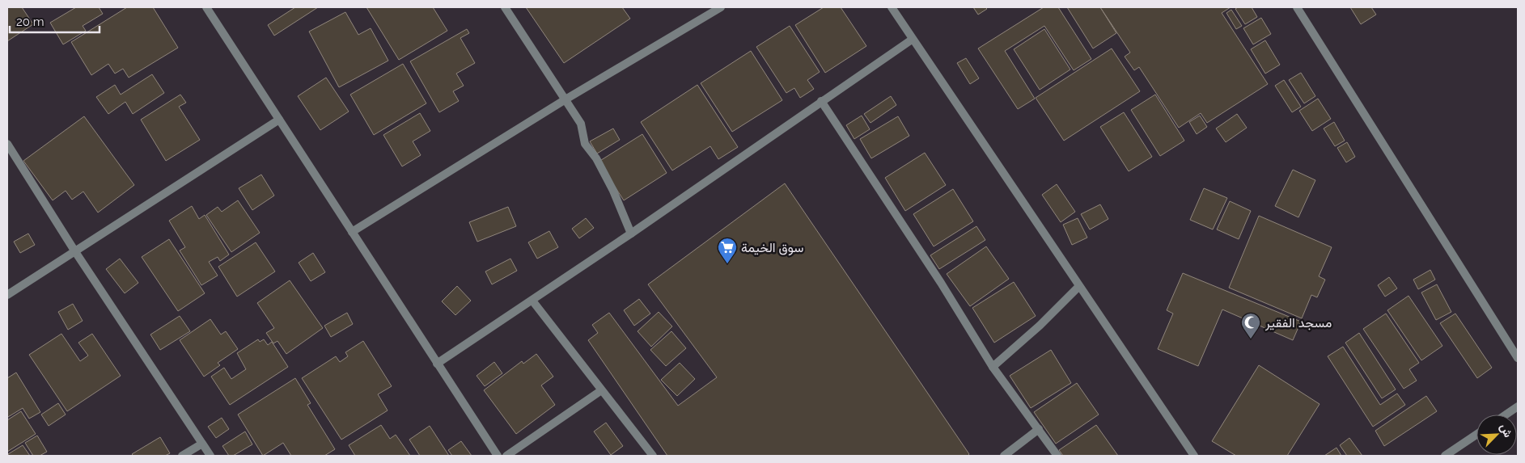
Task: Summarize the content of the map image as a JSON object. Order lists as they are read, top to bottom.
{
  "places": {
    "supermarket": ["سوق الخيمة"],
    "mosque": ["مسجد الفقير"]
  },
  "scale_bar": "20 m",
  "north": "top right"
}
